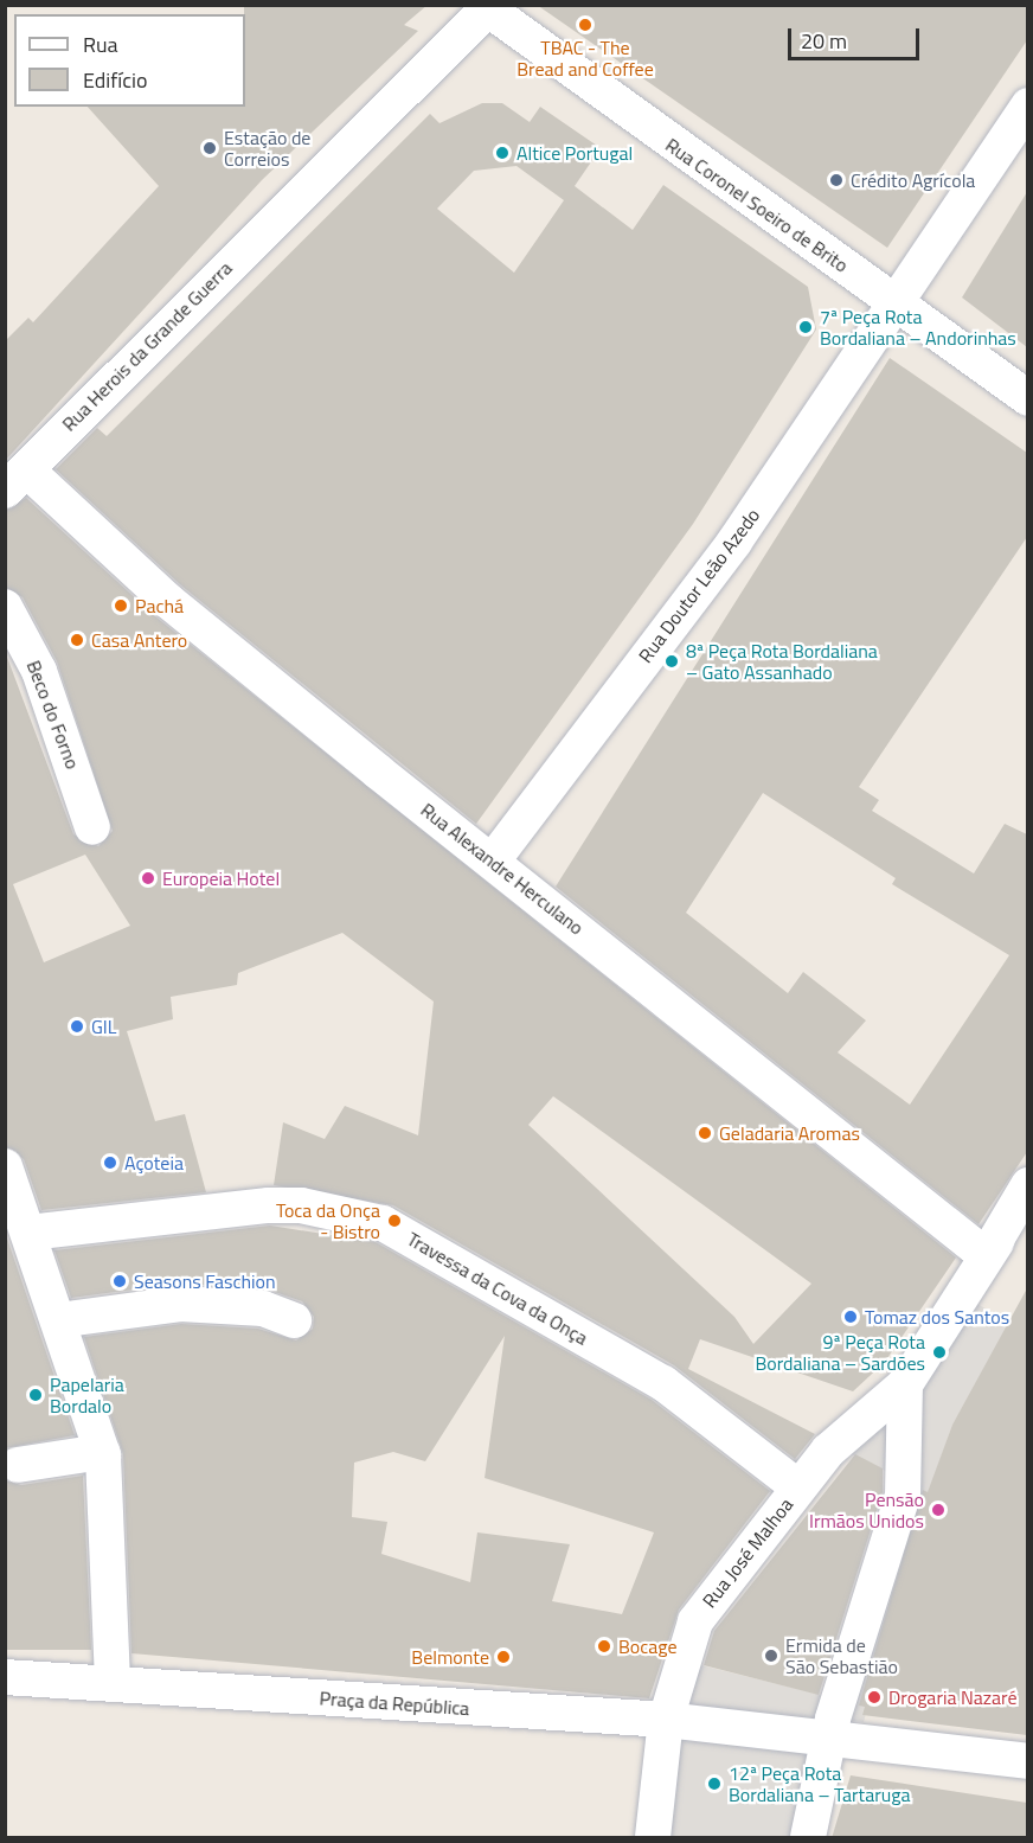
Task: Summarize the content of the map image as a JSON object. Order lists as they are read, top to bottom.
{
  "streets": {
    "street": [
      "Rua Coronel Soeiro de Brito",
      "Rua Herois da Grande Guerra",
      "Rua Doutor Leão Azedo",
      "Beco do Forno",
      "Rua Alexandre Herculano",
      "Travessa da Cova da Onça",
      "Rua José Malhoa",
      "Praça da República"
    ]
  },
  "crossings": [
    ["Rua Coronel Soeiro de Brito", "Rua Herois da Grande Guerra"],
    ["Rua Coronel Soeiro de Brito", "Rua Doutor Leão Azedo"],
    ["Rua Herois da Grande Guerra", "Rua Alexandre Herculano"],
    ["Rua Doutor Leão Azedo", "Rua Alexandre Herculano"],
    ["Travessa da Cova da Onça", "Rua José Malhoa"],
    ["Rua José Malhoa", "Praça da República"]
  ],
  "places": [
    "TBAC - The Bread and Coffee",
    "Estação de Correios",
    "Altice Portugal",
    "Crédito Agrícola",
    "7ª Peça Rota Bordaliana – Andorinhas",
    "Pachá",
    "Casa Antero",
    "8ª Peça Rota Bordaliana – Gato Assanhado",
    "Europeia Hotel",
    "GIL",
    "Geladaria Aromas",
    "Açoteia",
    "Toca da Onça - Bistro",
    "Seasons Faschion",
    "Tomaz dos Santos",
    "9ª Peça Rota Bordaliana – Sardões",
    "Papelaria Bordalo",
    "Pensão Irmãos Unidos",
    "Bocage",
    "Ermida de São Sebastião",
    "Belmonte",
    "Drogaria Nazaré",
    "12ª Peça Rota Bordaliana – Tartaruga"
  ],
  "legend": ["Rua", "Edifício"],
  "scale_bar": "20 m"
}
